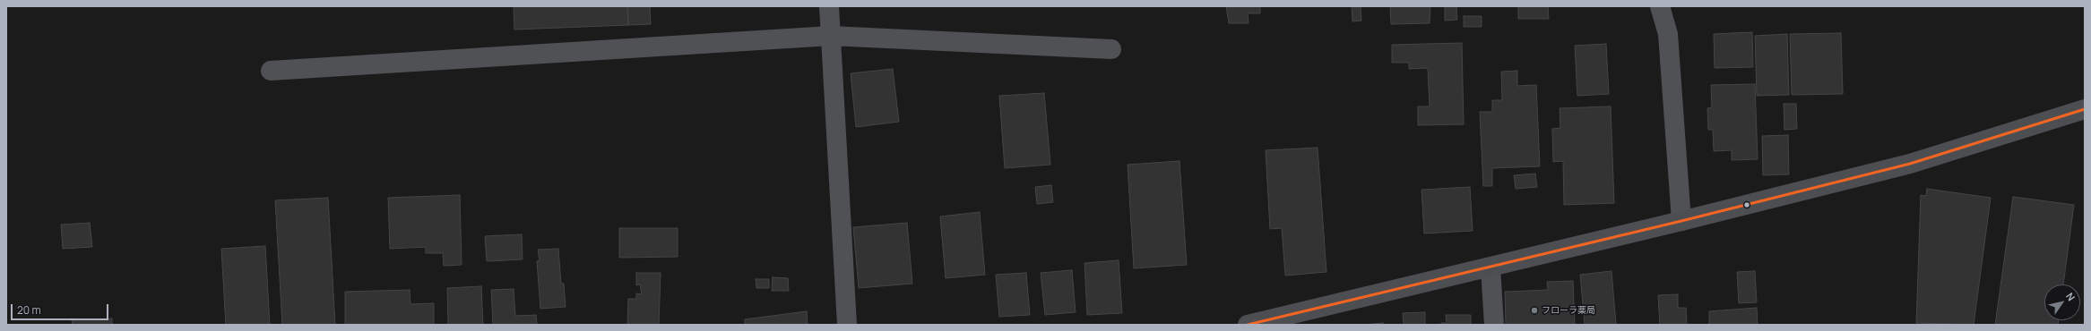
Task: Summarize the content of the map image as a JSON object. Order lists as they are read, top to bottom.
{
  "places": ["フローラ薬局"],
  "scale_bar": "20 m",
  "north": "top right"
}
